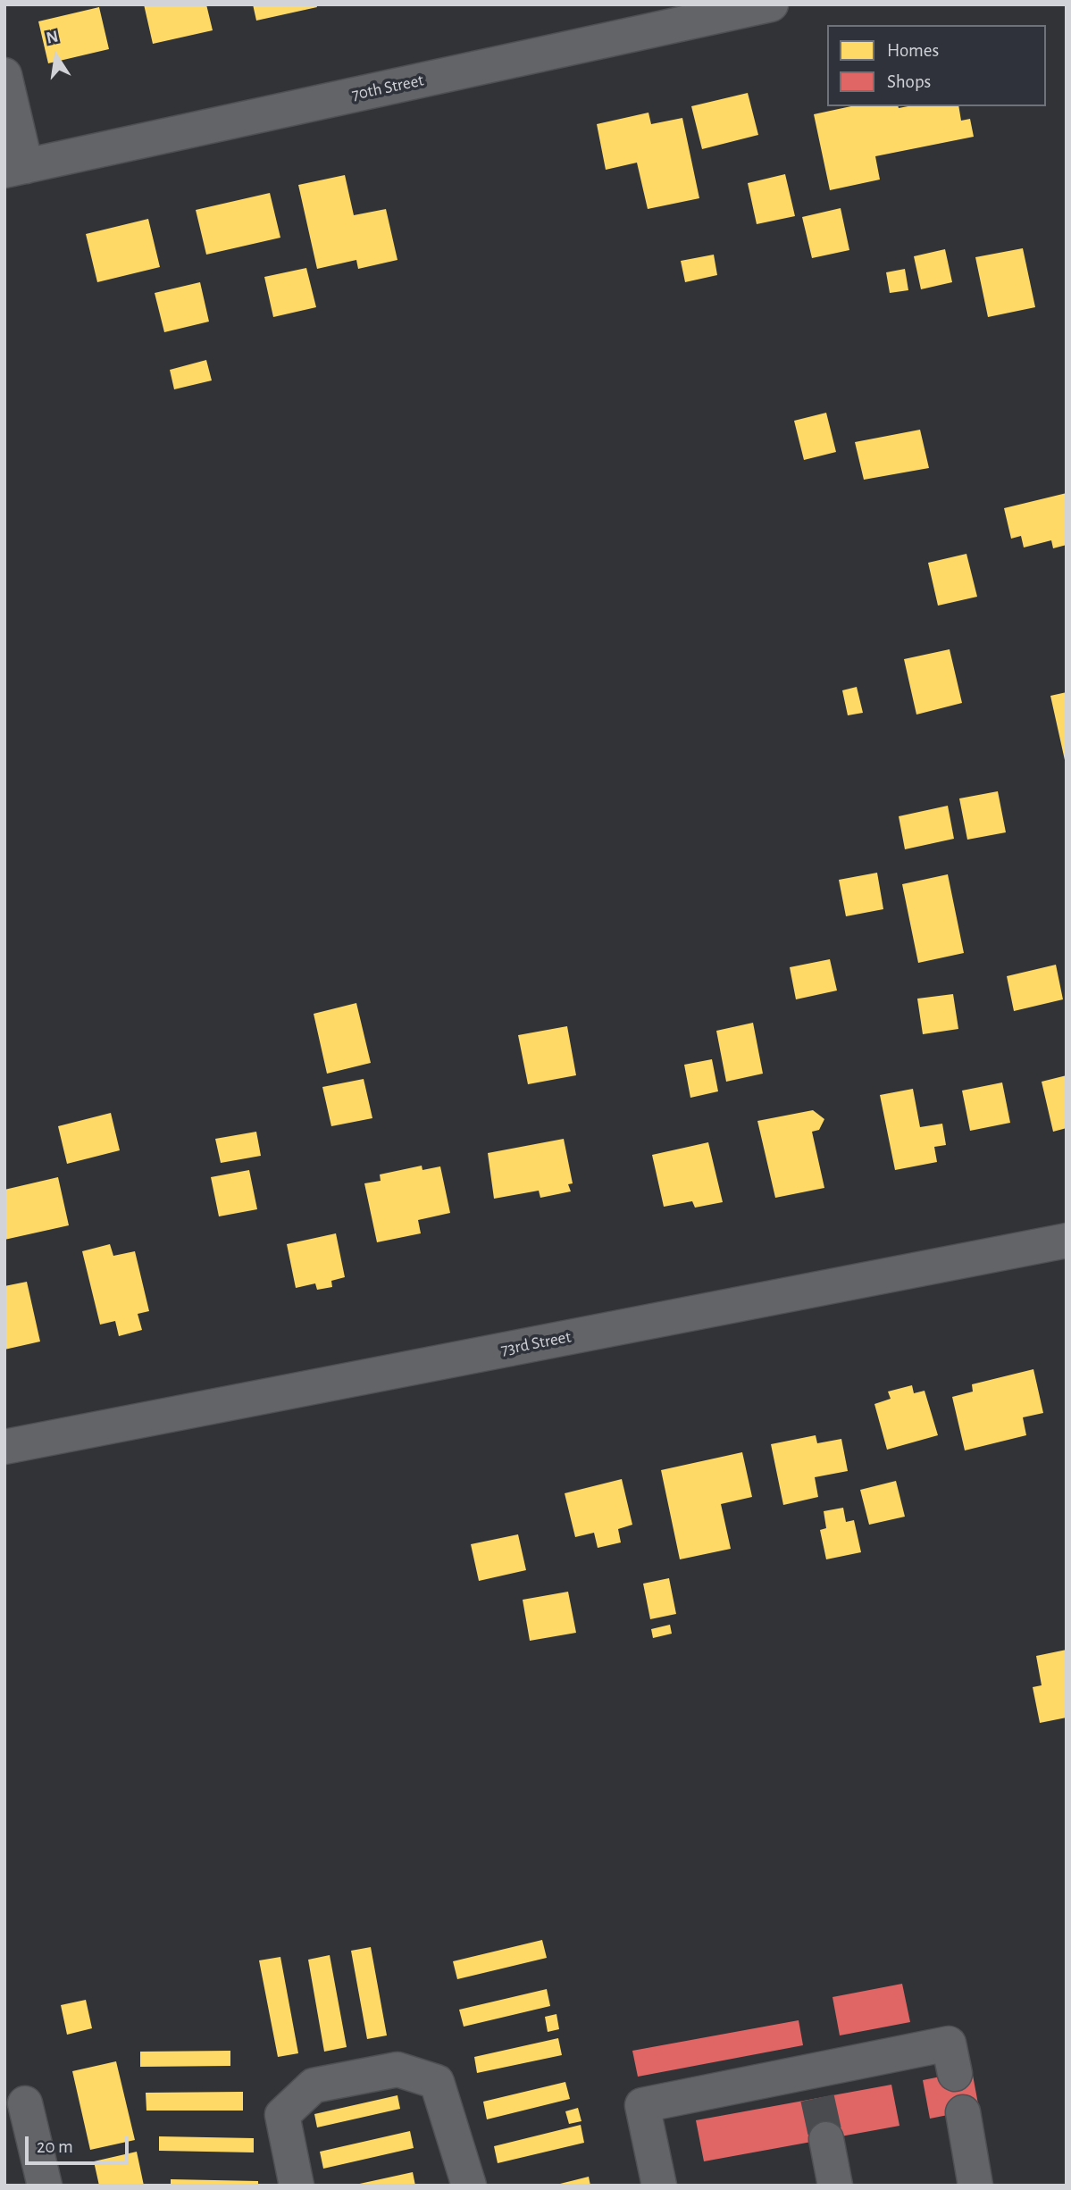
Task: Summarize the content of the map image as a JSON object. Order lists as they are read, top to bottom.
{
  "streets": {
    "street": ["70th Street", "73rd Street"]
  },
  "legend": ["Homes", "Shops"],
  "scale_bar": "20 m",
  "north": "top"
}
